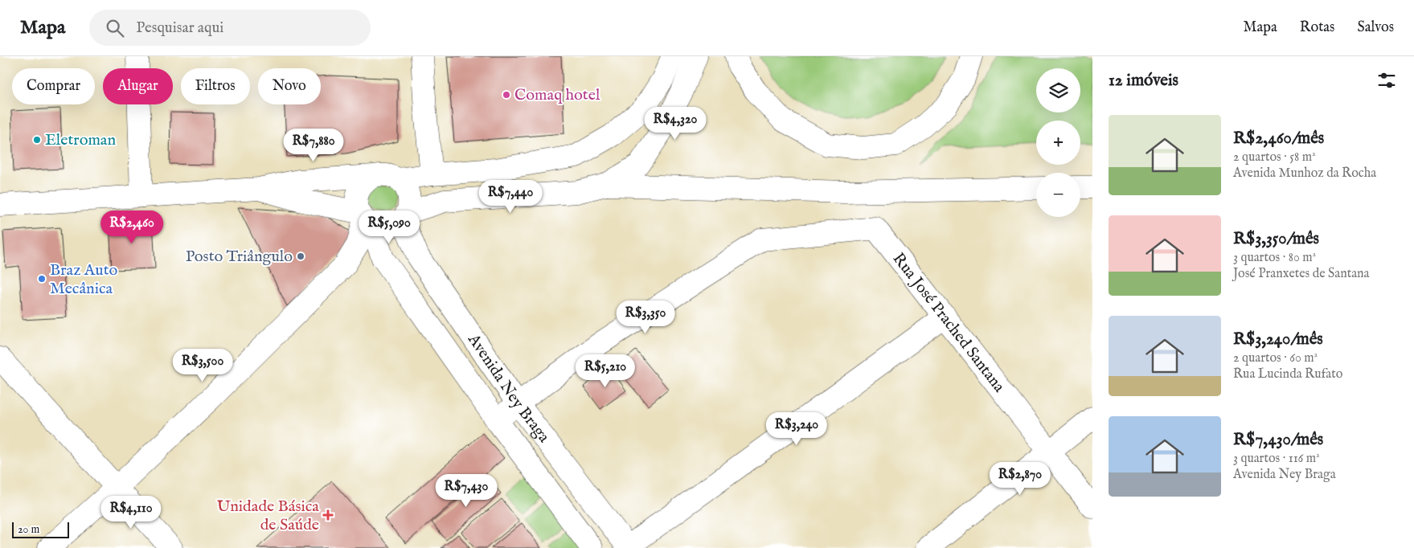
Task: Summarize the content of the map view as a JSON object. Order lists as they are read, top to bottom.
{
  "streets": {
    "main road": ["Rua José Prached Santana", "Avenida Ney Braga"]
  },
  "crossings": [
    ["Rua José Prached Santana", "Avenida Ney Braga"]
  ],
  "places": {
    "other": [
      "Comaq hotel",
      "Eletroman",
      "Posto Triângulo",
      "Braz Auto Mecânica"
    ],
    "health": ["Unidade Básica de Saúde"]
  },
  "scale_bar": "20 m",
  "page": {
    "header": "Mapa",
    "search": "Pesquisar aqui",
    "nav": ["Mapa", "Rotas", "Salvos"],
    "heading": "12 imóveis",
    "map_buttons": ["+", "−"],
    "chip": [
      "Comprar",
      "Alugar",
      "Filtros",
      "Novo"
    ],
    "list": [
      {
        "name": "R$2,460/mês",
        "note": "2 quartos · 58 m² · Avenida Munhoz da Rocha"
      },
      {
        "name": "R$3,350/mês",
        "note": "3 quartos · 80 m² · José Pranxetes de Santana"
      },
      {
        "name": "R$3,240/mês",
        "note": "2 quartos · 60 m² · Rua Lucinda Rufato"
      },
      {
        "name": "R$7,430/mês",
        "note": "3 quartos · 116 m² · Avenida Ney Braga"
      }
    ],
    "price": [
      "R$4,320",
      "R$7,880",
      "R$7,440",
      "R$2,460",
      "R$5,090",
      "R$3,350",
      "R$3,500",
      "R$5,210",
      "R$3,240",
      "R$2,870",
      "R$7,430",
      "R$4,110"
    ],
    "scale": "20 m"
  }
}
